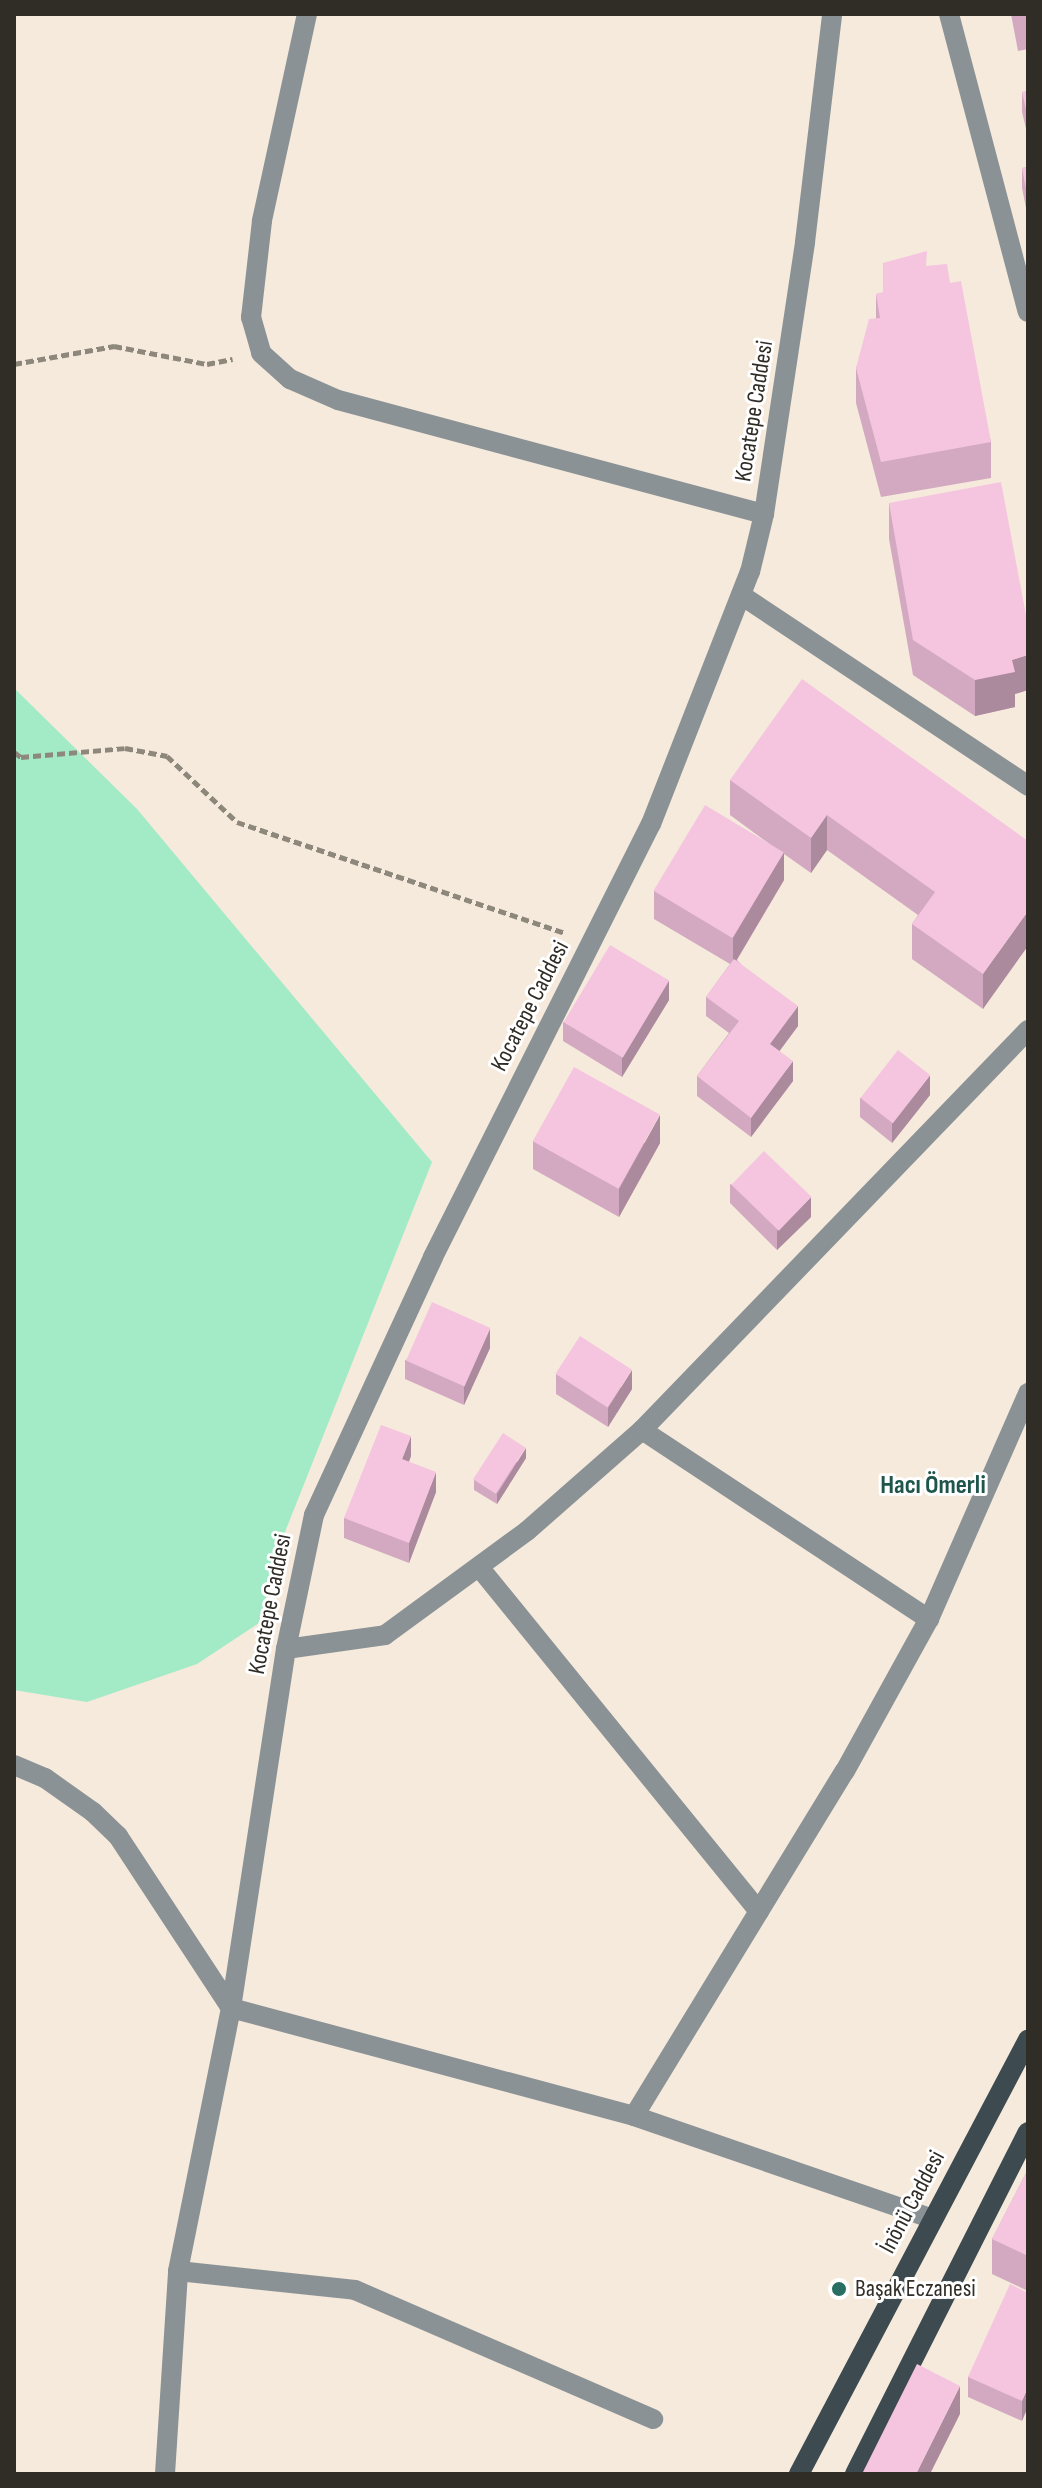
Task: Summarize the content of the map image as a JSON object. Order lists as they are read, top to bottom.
{
  "streets": {
    "main road": ["İnönü Caddesi"],
    "street": ["Kocatepe Caddesi"]
  },
  "districts": ["Hacı Ömerli"],
  "places": ["Başak Eczanesi"]
}
